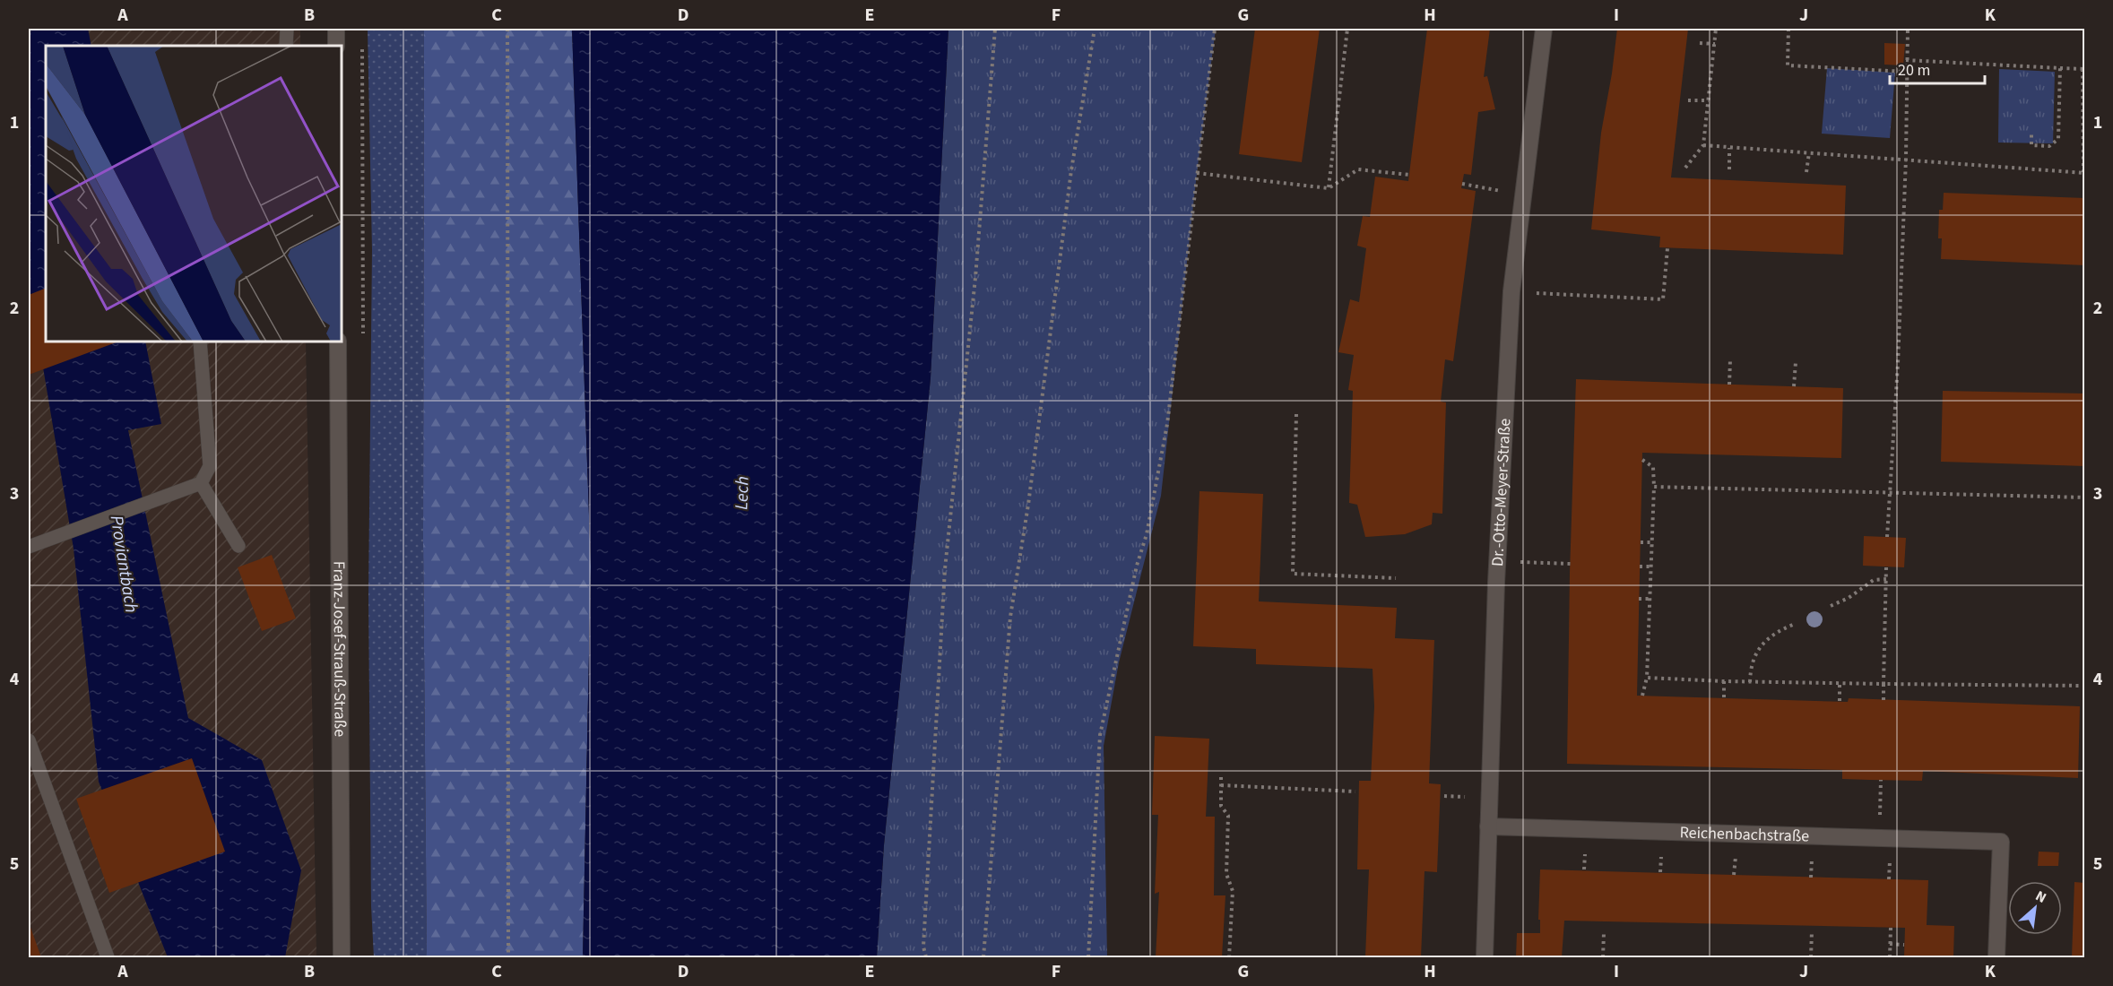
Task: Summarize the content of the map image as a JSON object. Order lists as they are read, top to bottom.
{
  "streets": {
    "street": ["Dr.-Otto-Meyer-Straße", "Franz-Josef-Strauß-Straße", "Reichenbachstraße"]
  },
  "crossings": [
    ["Dr.-Otto-Meyer-Straße", "Reichenbachstraße"]
  ],
  "water": ["Lech", "Proviantbach"],
  "scale_bar": "20 m",
  "north": "top right",
  "grid": {
    "columns": [
      "A",
      "B",
      "C",
      "D",
      "E",
      "F",
      "G",
      "H",
      "I",
      "J",
      "K"
    ],
    "rows": [
      "1",
      "2",
      "3",
      "4",
      "5"
    ]
  }
}
